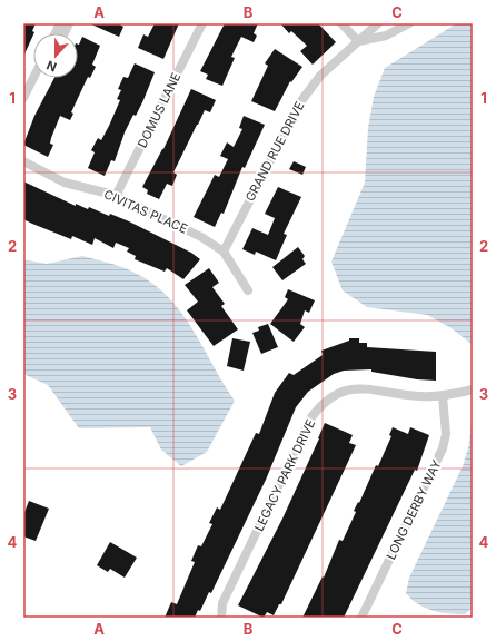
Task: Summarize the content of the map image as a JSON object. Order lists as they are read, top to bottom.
{
  "streets": {
    "street": [
      "DOMUS LANE",
      "GRAND RUE DRIVE",
      "CIVITAS PLACE",
      "LEGACY PARK DRIVE",
      "LONG DERBY WAY"
    ]
  },
  "crossings": [
    ["DOMUS LANE", "CIVITAS PLACE"],
    ["GRAND RUE DRIVE", "CIVITAS PLACE"],
    ["LEGACY PARK DRIVE", "LONG DERBY WAY"]
  ],
  "north": "bottom",
  "grid": {
    "columns": ["A", "B", "C"],
    "rows": [
      "1",
      "2",
      "3",
      "4"
    ]
  }
}
